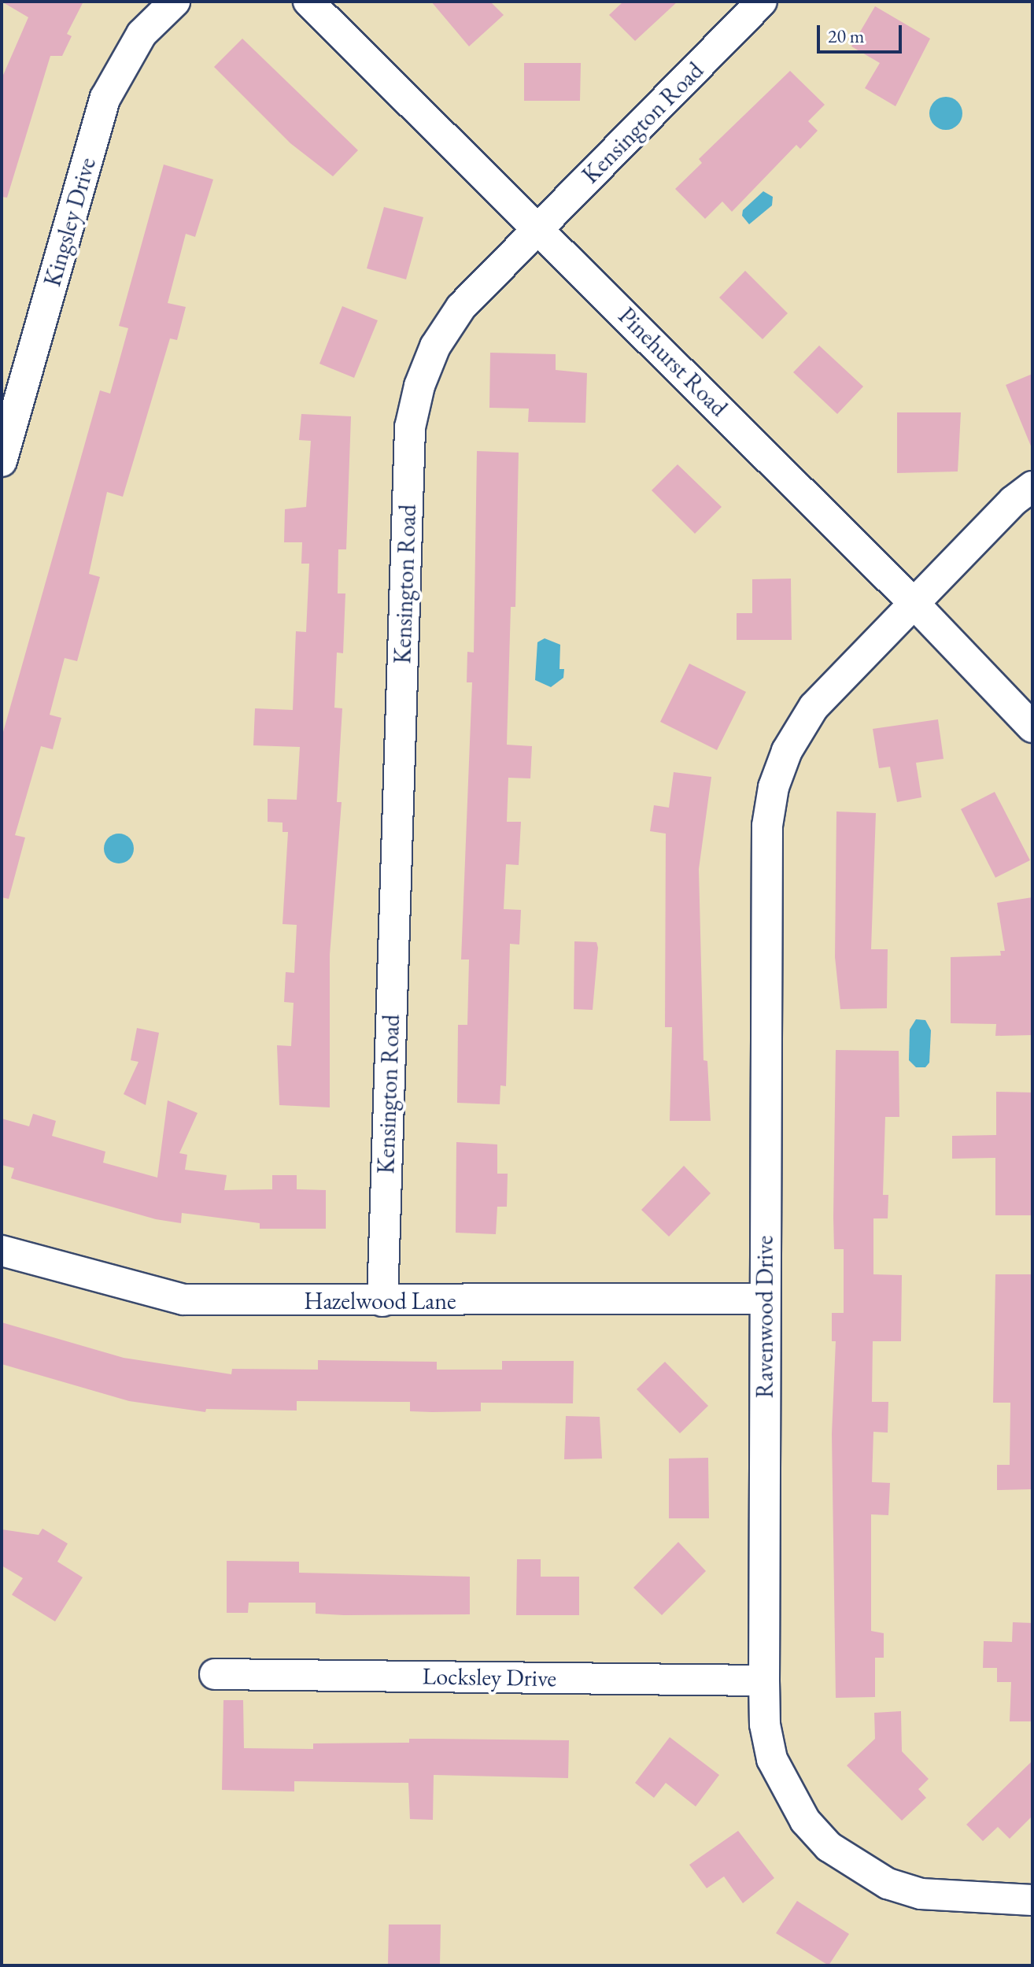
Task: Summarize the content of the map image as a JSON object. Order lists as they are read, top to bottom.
{
  "streets": {
    "street": [
      "Kensington Road",
      "Kingsley Drive",
      "Pinehurst Road",
      "Hazelwood Lane",
      "Ravenwood Drive",
      "Locksley Drive"
    ]
  },
  "crossings": [
    ["Kensington Road", "Pinehurst Road"],
    ["Kensington Road", "Hazelwood Lane"],
    ["Pinehurst Road", "Ravenwood Drive"],
    ["Hazelwood Lane", "Ravenwood Drive"],
    ["Ravenwood Drive", "Locksley Drive"]
  ],
  "scale_bar": "20 m"
}
